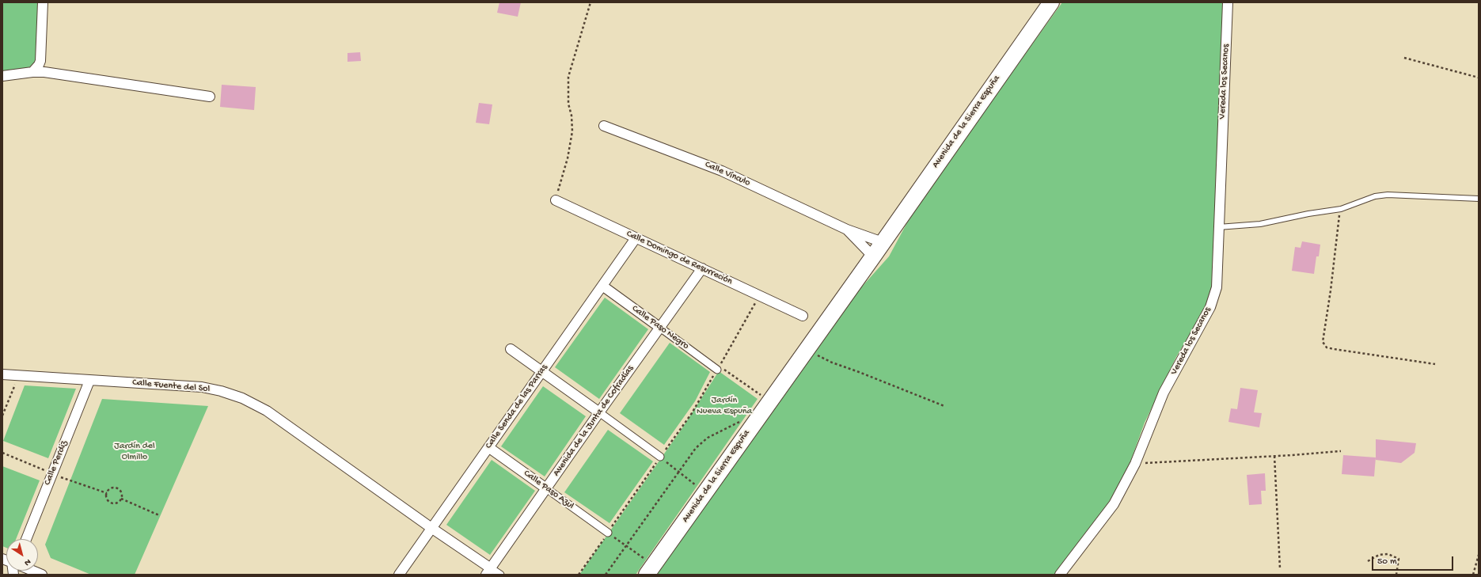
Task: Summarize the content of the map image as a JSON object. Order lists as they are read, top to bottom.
{
  "streets": {
    "main road": ["Avenida de la Sierra Espuña"],
    "street": [
      "Vereda los Secanos",
      "Calle Vínculo",
      "Calle Domingo de Resurreción",
      "Calle Paso Negro",
      "Calle Fuente del Sol",
      "Calle Senda de las Parras",
      "Avenida de la Junta de Cofradías",
      "Calle Perdiz",
      "Calle Paso Azul"
    ]
  },
  "crossings": [
    ["Avenida de la Sierra Espuña", "Calle Vínculo"],
    ["Calle Domingo de Resurreción", "Calle Senda de las Parras"],
    ["Calle Domingo de Resurreción", "Avenida de la Junta de Cofradías"],
    ["Calle Paso Negro", "Calle Senda de las Parras"],
    ["Calle Paso Negro", "Avenida de la Junta de Cofradías"],
    ["Calle Fuente del Sol", "Calle Senda de las Parras"],
    ["Calle Fuente del Sol", "Avenida de la Junta de Cofradías"],
    ["Calle Fuente del Sol", "Calle Perdiz"],
    ["Calle Senda de las Parras", "Calle Paso Azul"],
    ["Avenida de la Junta de Cofradías", "Calle Paso Azul"]
  ],
  "parks": ["Jardín Nueva Espuña", "Jardín del Olmillo"],
  "scale_bar": "50 m",
  "north": "bottom right"
}
